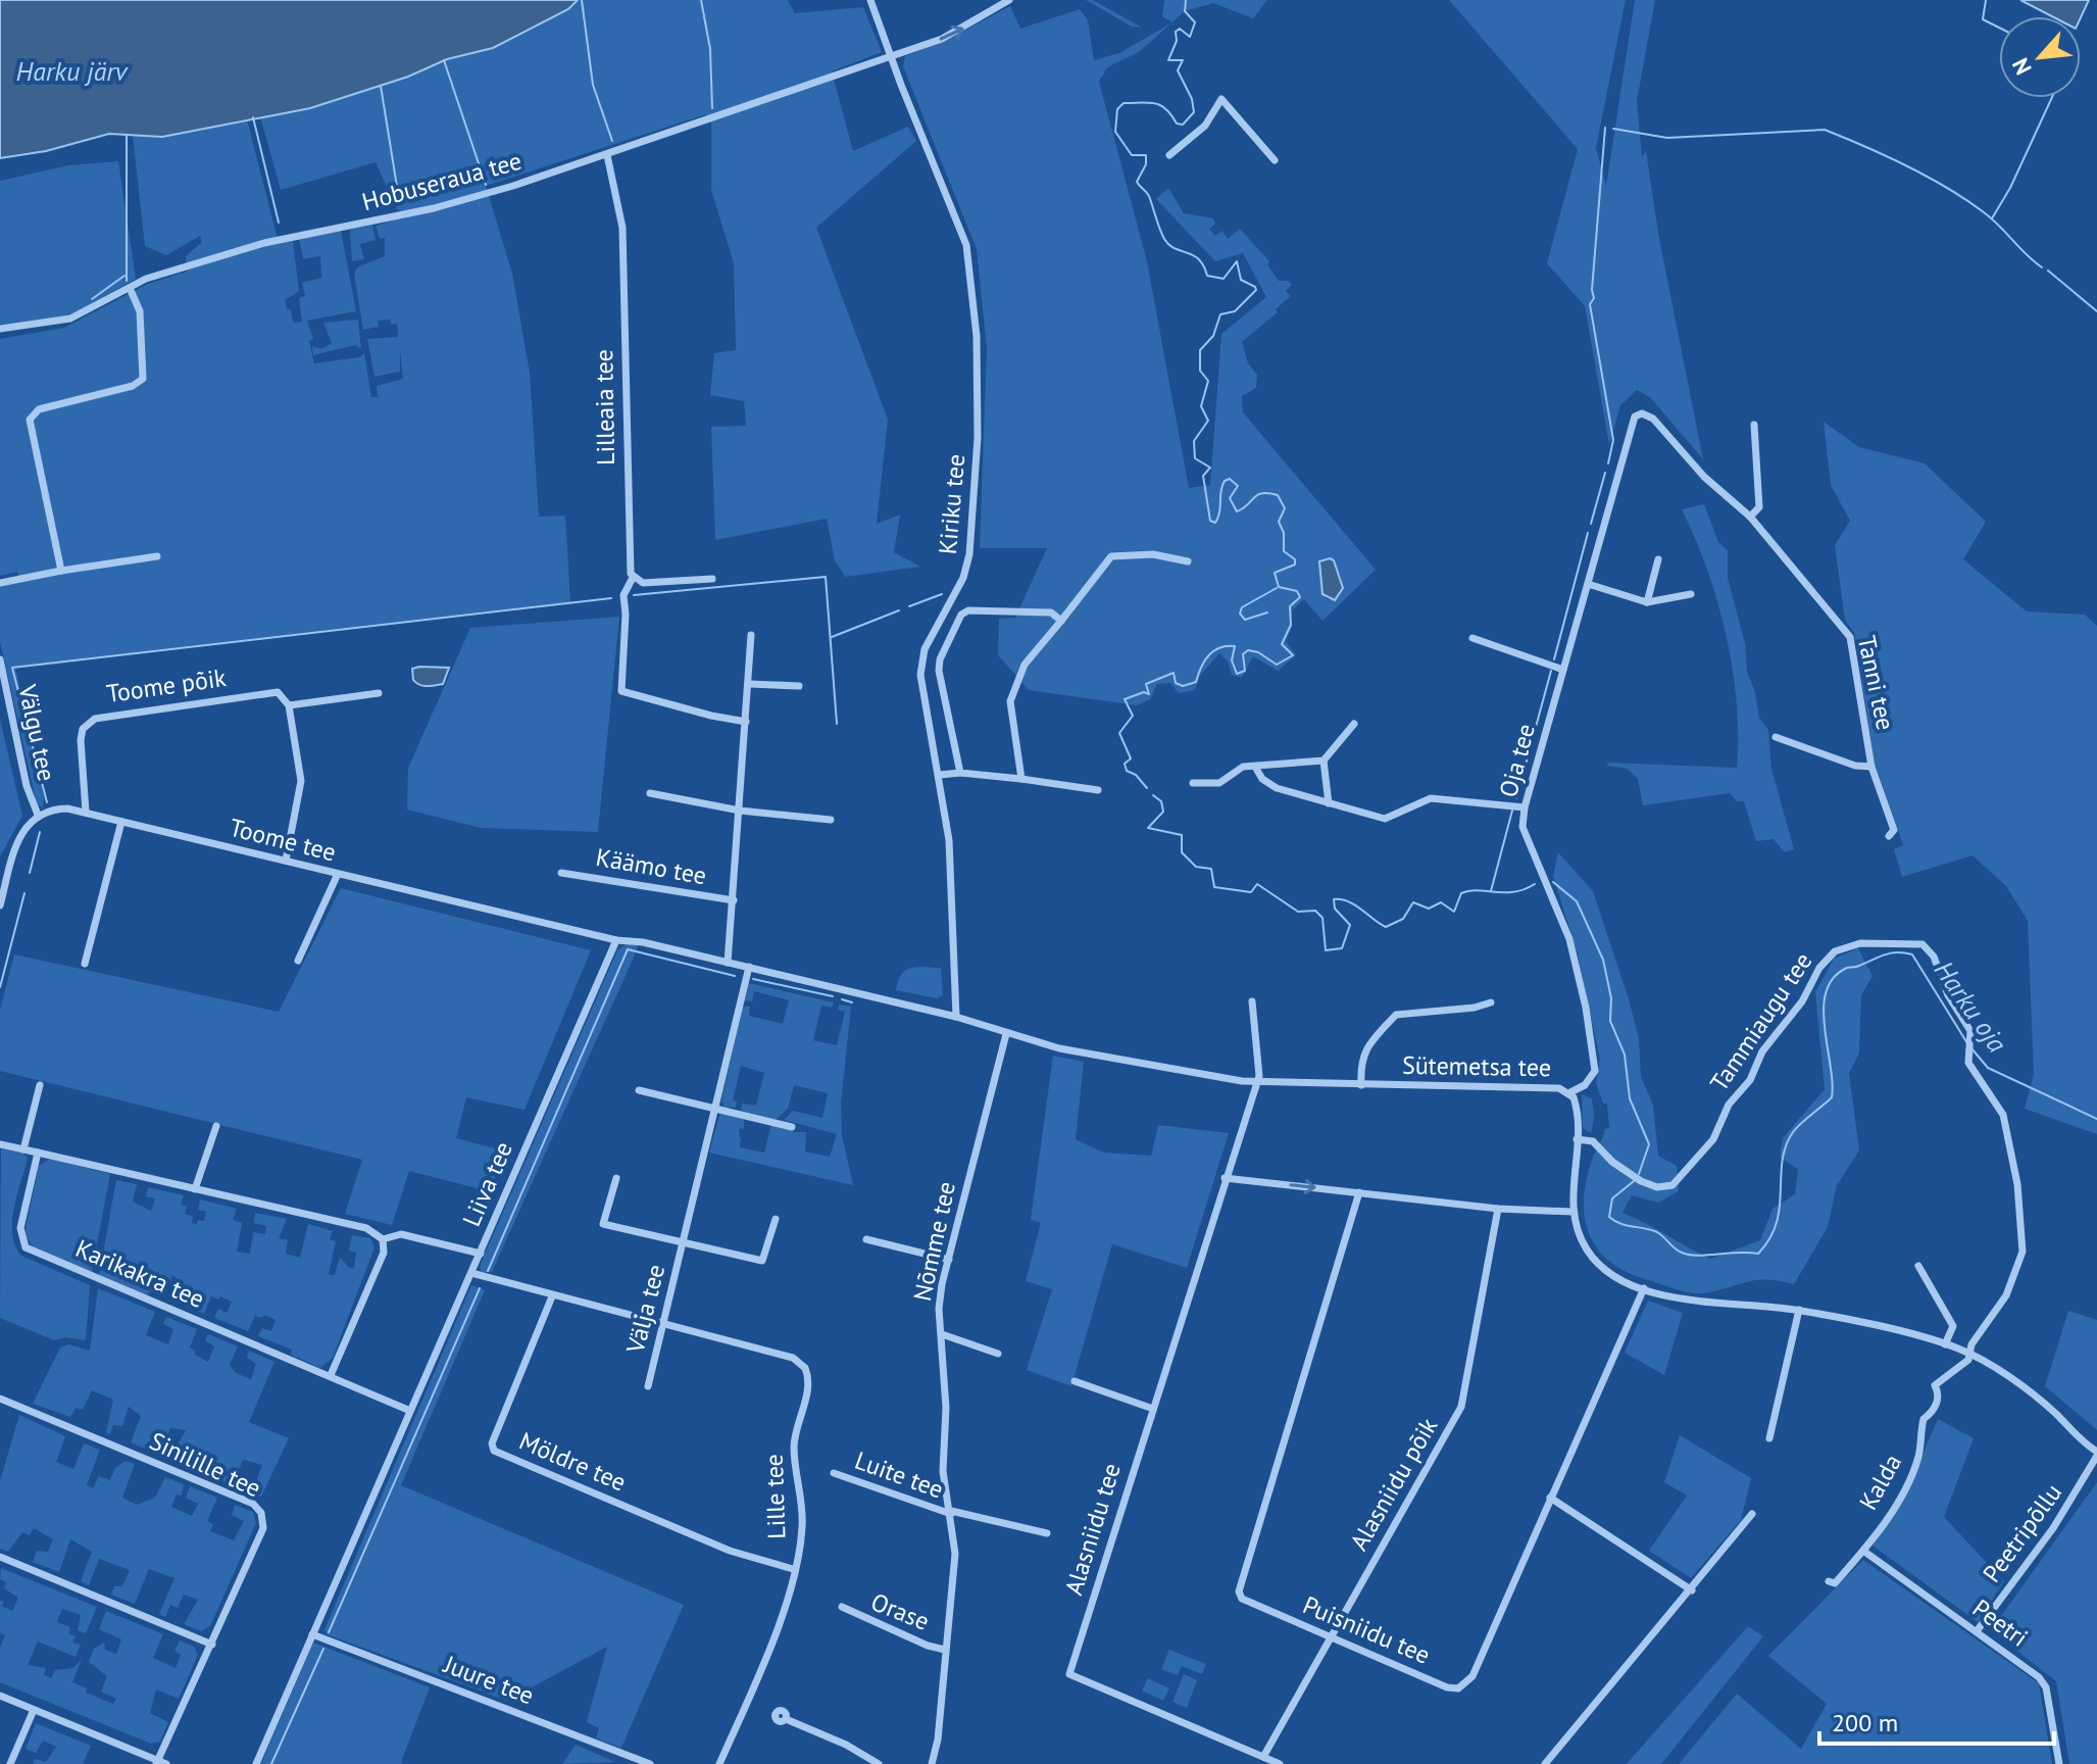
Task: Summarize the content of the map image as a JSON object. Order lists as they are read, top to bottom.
{
  "streets": {
    "street": [
      "Hobuseraua tee",
      "Lilleaia tee",
      "Kiriku tee",
      "Tanni tee",
      "Toome põik",
      "Välgu tee",
      "Oja tee",
      "Toome tee",
      "Käämo tee",
      "Tammiaugu tee",
      "Sütemetsa tee",
      "Liiva tee",
      "Nõmme tee",
      "Karikakra tee",
      "Välja tee",
      "Möldre tee",
      "Sinilille tee",
      "Luite tee",
      "Kalda",
      "Alasniidu põik",
      "Lille tee",
      "Alasniidu tee",
      "Peetripõllu",
      "Orase",
      "Peetri",
      "Puisniidu tee",
      "Juure tee"
    ]
  },
  "crossings": [
    ["Hobuseraua tee", "Lilleaia tee"],
    ["Hobuseraua tee", "Kiriku tee"],
    ["Lilleaia tee", "Käämo tee"],
    ["Kiriku tee", "Sütemetsa tee"],
    ["Tanni tee", "Oja tee"],
    ["Toome põik", "Toome tee"],
    ["Välgu tee", "Toome tee"],
    ["Oja tee", "Sütemetsa tee"],
    ["Toome tee", "Liiva tee"],
    ["Tammiaugu tee", "Sütemetsa tee"],
    ["Tammiaugu tee", "Kalda"],
    ["Sütemetsa tee", "Nõmme tee"],
    ["Sütemetsa tee", "Kalda"],
    ["Sütemetsa tee", "Alasniidu tee"],
    ["Sütemetsa tee", "Peetripõllu"],
    ["Sütemetsa tee", "Puisniidu tee"],
    ["Liiva tee", "Karikakra tee"],
    ["Liiva tee", "Lille tee"],
    ["Liiva tee", "Juure tee"],
    ["Nõmme tee", "Luite tee"],
    ["Nõmme tee", "Orase"],
    ["Välja tee", "Lille tee"],
    ["Möldre tee", "Lille tee"],
    ["Kalda", "Peetri"],
    ["Alasniidu põik", "Alasniidu tee"],
    ["Alasniidu põik", "Puisniidu tee"],
    ["Peetripõllu", "Peetri"]
  ],
  "water": ["Harku järv", "Harku oja"],
  "scale_bar": "200 m",
  "north": "bottom left"
}
